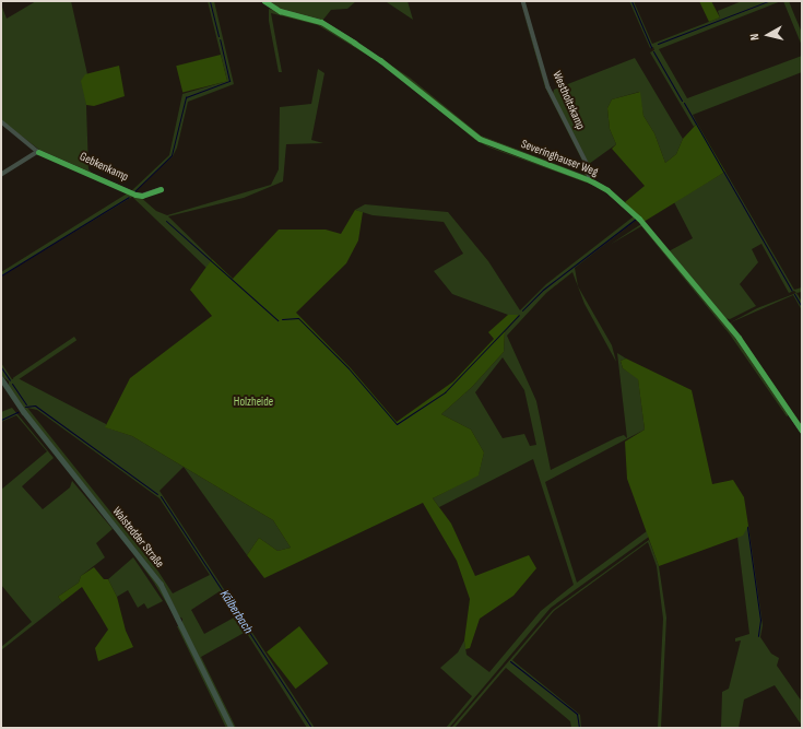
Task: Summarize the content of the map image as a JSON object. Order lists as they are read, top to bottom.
{
  "streets": {
    "main road": ["Walstedder Straße"],
    "street": ["Westholtskamp", "Severinghauser Weg", "Gebkenkamp"]
  },
  "crossings": [
    ["Westholtskamp", "Severinghauser Weg"]
  ],
  "water": ["Kälberbach"],
  "parks": ["Holzheide"],
  "north": "left"
}
